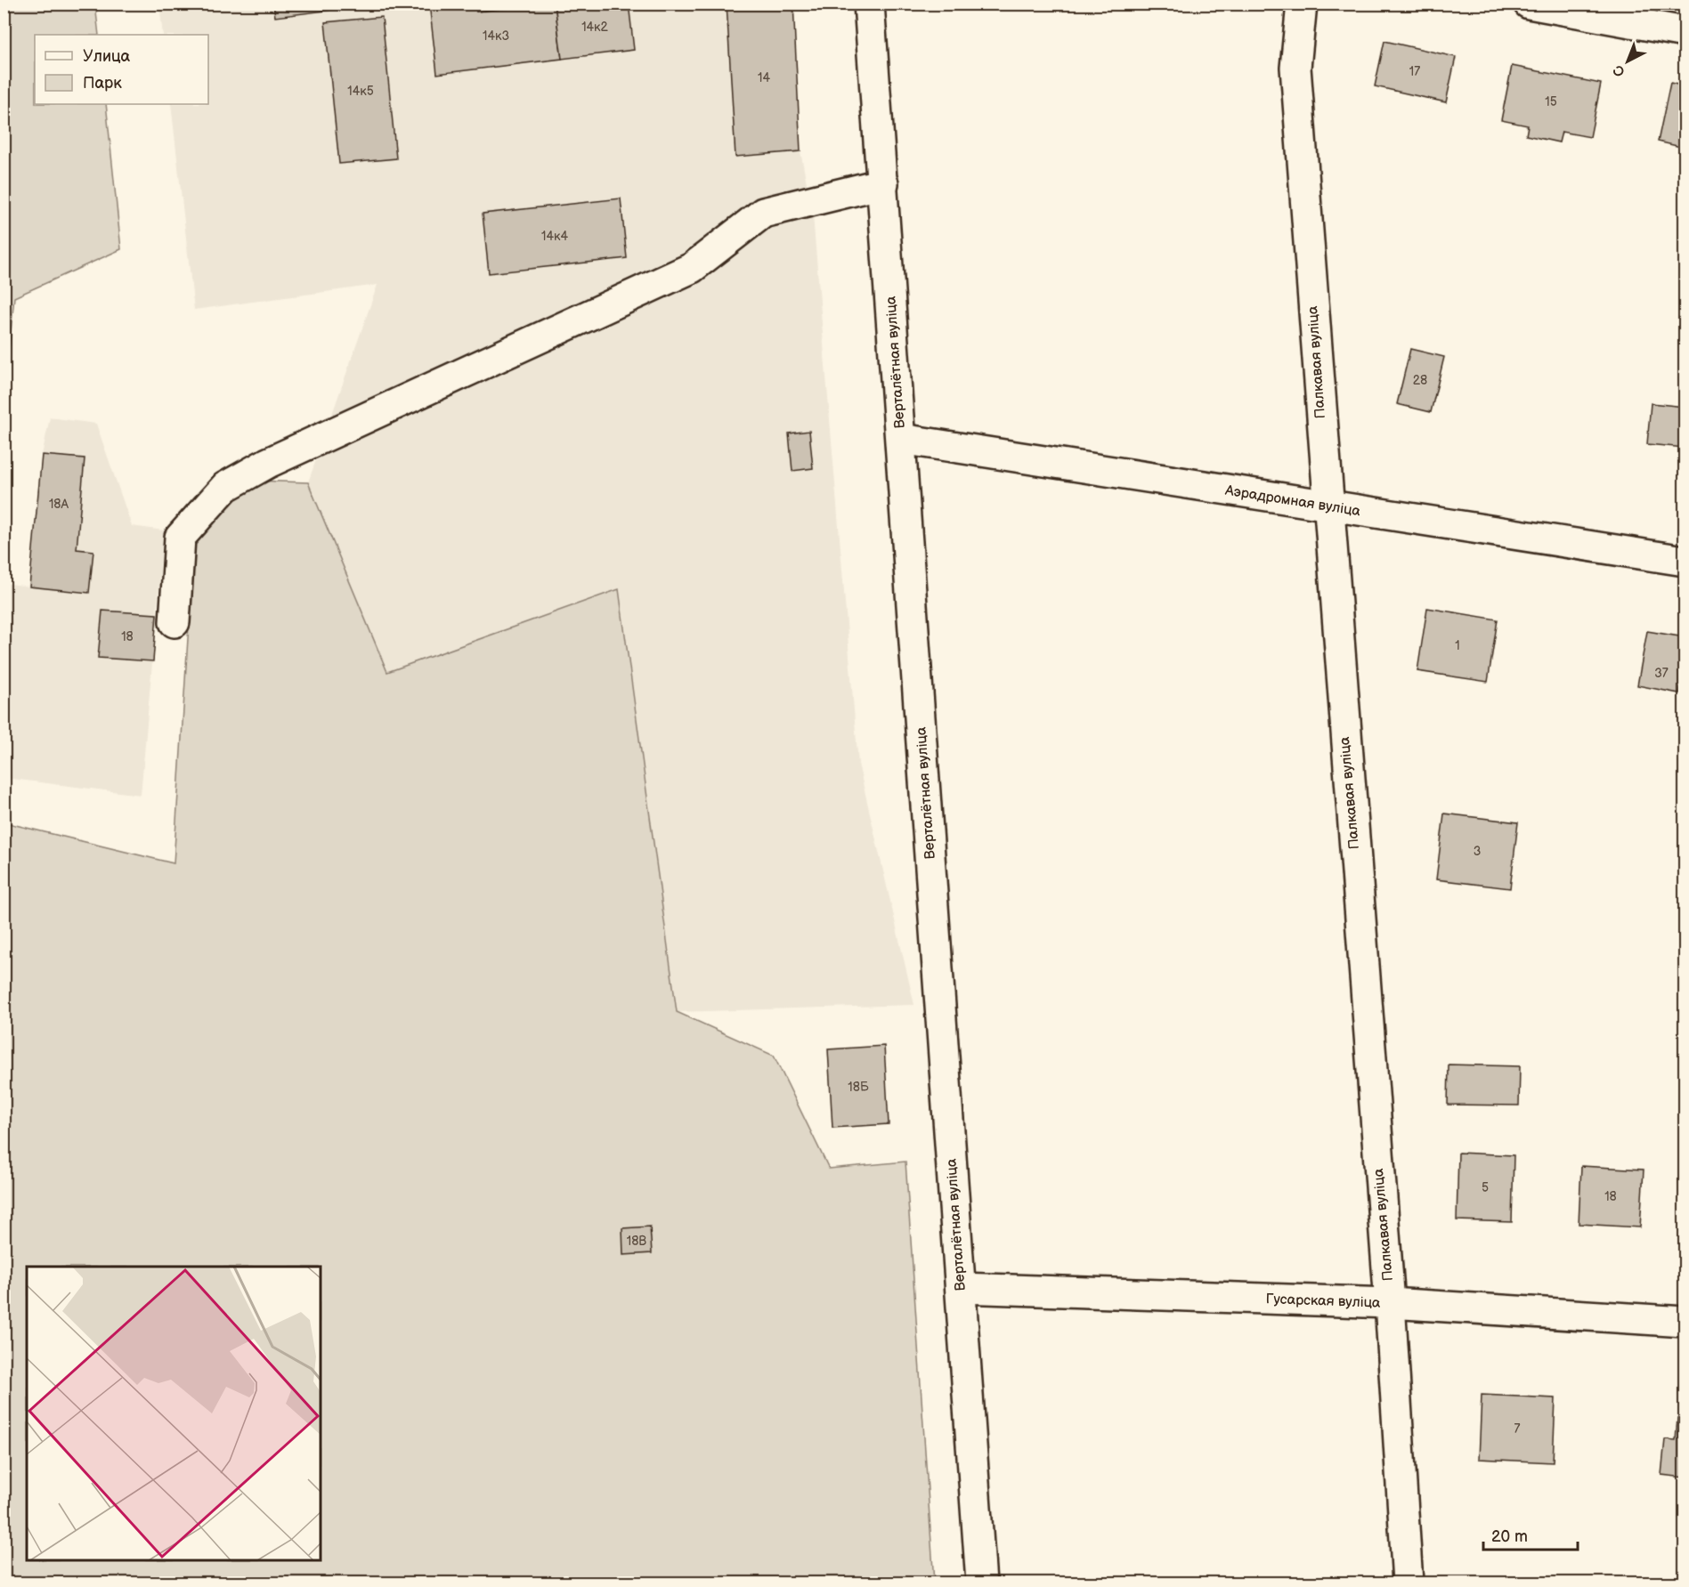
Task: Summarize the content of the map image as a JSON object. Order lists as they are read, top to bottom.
{
  "streets": {
    "street": [
      "Верталётная вуліца",
      "Палкавая вуліца",
      "Аэрадромная вуліца",
      "Гусарская вуліца"
    ]
  },
  "crossings": [
    ["Верталётная вуліца", "Аэрадромная вуліца"],
    ["Верталётная вуліца", "Гусарская вуліца"],
    ["Палкавая вуліца", "Аэрадромная вуліца"],
    ["Палкавая вуліца", "Гусарская вуліца"]
  ],
  "house_numbers": [
    "14к2",
    "14к3",
    "17",
    "14",
    "14к5",
    "15",
    "14к4",
    "28",
    "18А",
    "18",
    "1",
    "37",
    "3",
    "18Б",
    "5",
    "18",
    "18В",
    "7"
  ],
  "legend": ["Улица", "Парк"],
  "scale_bar": "20 m",
  "north": "bottom left"
}
